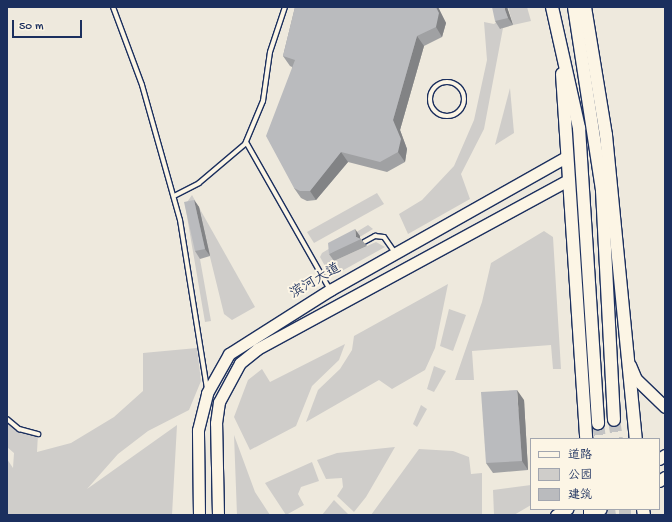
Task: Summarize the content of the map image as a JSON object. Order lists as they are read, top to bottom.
{
  "streets": {
    "street": ["滨河大道"]
  },
  "legend": ["道路", "公园", "建筑"],
  "scale_bar": "50 m"
}
